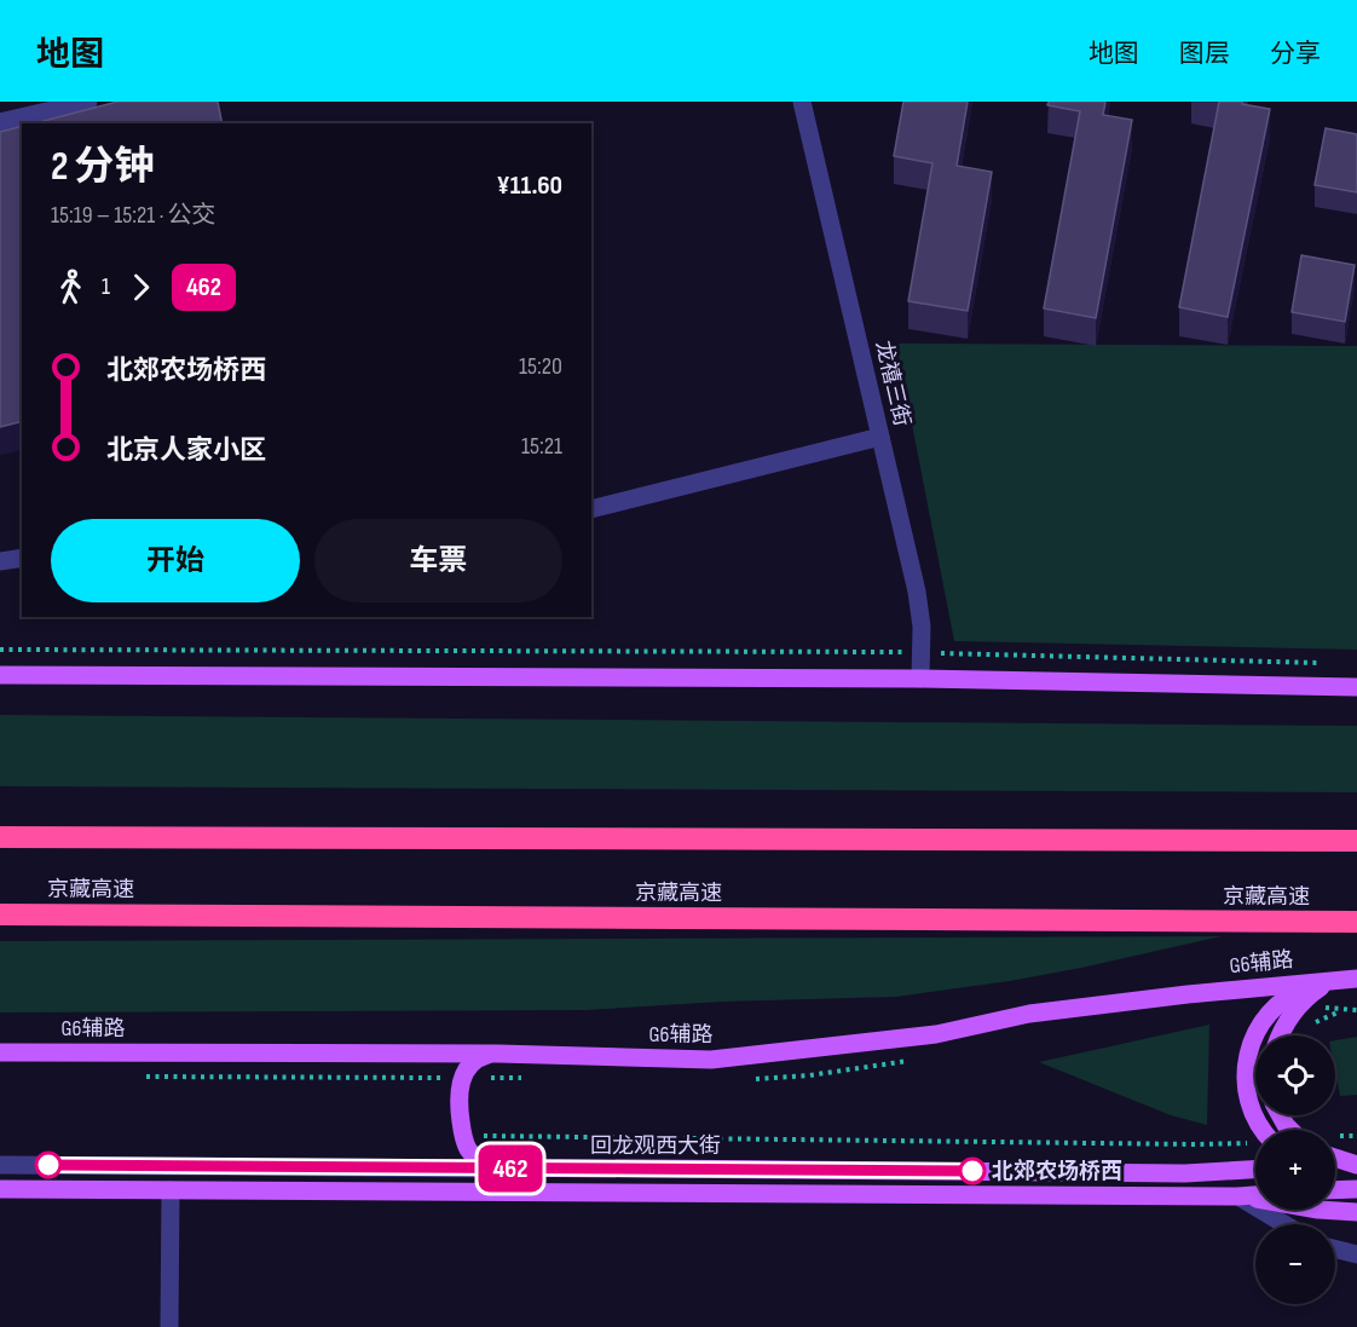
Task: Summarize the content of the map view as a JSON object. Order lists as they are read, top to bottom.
{
  "streets": {
    "highway": ["京藏高速"],
    "main road": ["G6辅路", "回龙观西大街"],
    "street": ["龙禧三街"]
  },
  "places": ["北郊农场桥西"],
  "lines": ["bus line 462"],
  "page": {
    "header": "地图",
    "nav": ["地图", "图层", "分享"],
    "on_map": "462",
    "heading": ["2 分钟", "15:19 – 15:21 · 公交", "¥11.60"],
    "legs": ["1", "462"],
    "list": [
      {
        "name": "北郊农场桥西",
        "value": "15:20"
      },
      {
        "name": "北京人家小区",
        "value": "15:21"
      }
    ],
    "buttons": ["开始", "车票"],
    "map_buttons": ["+", "−"]
  }
}
